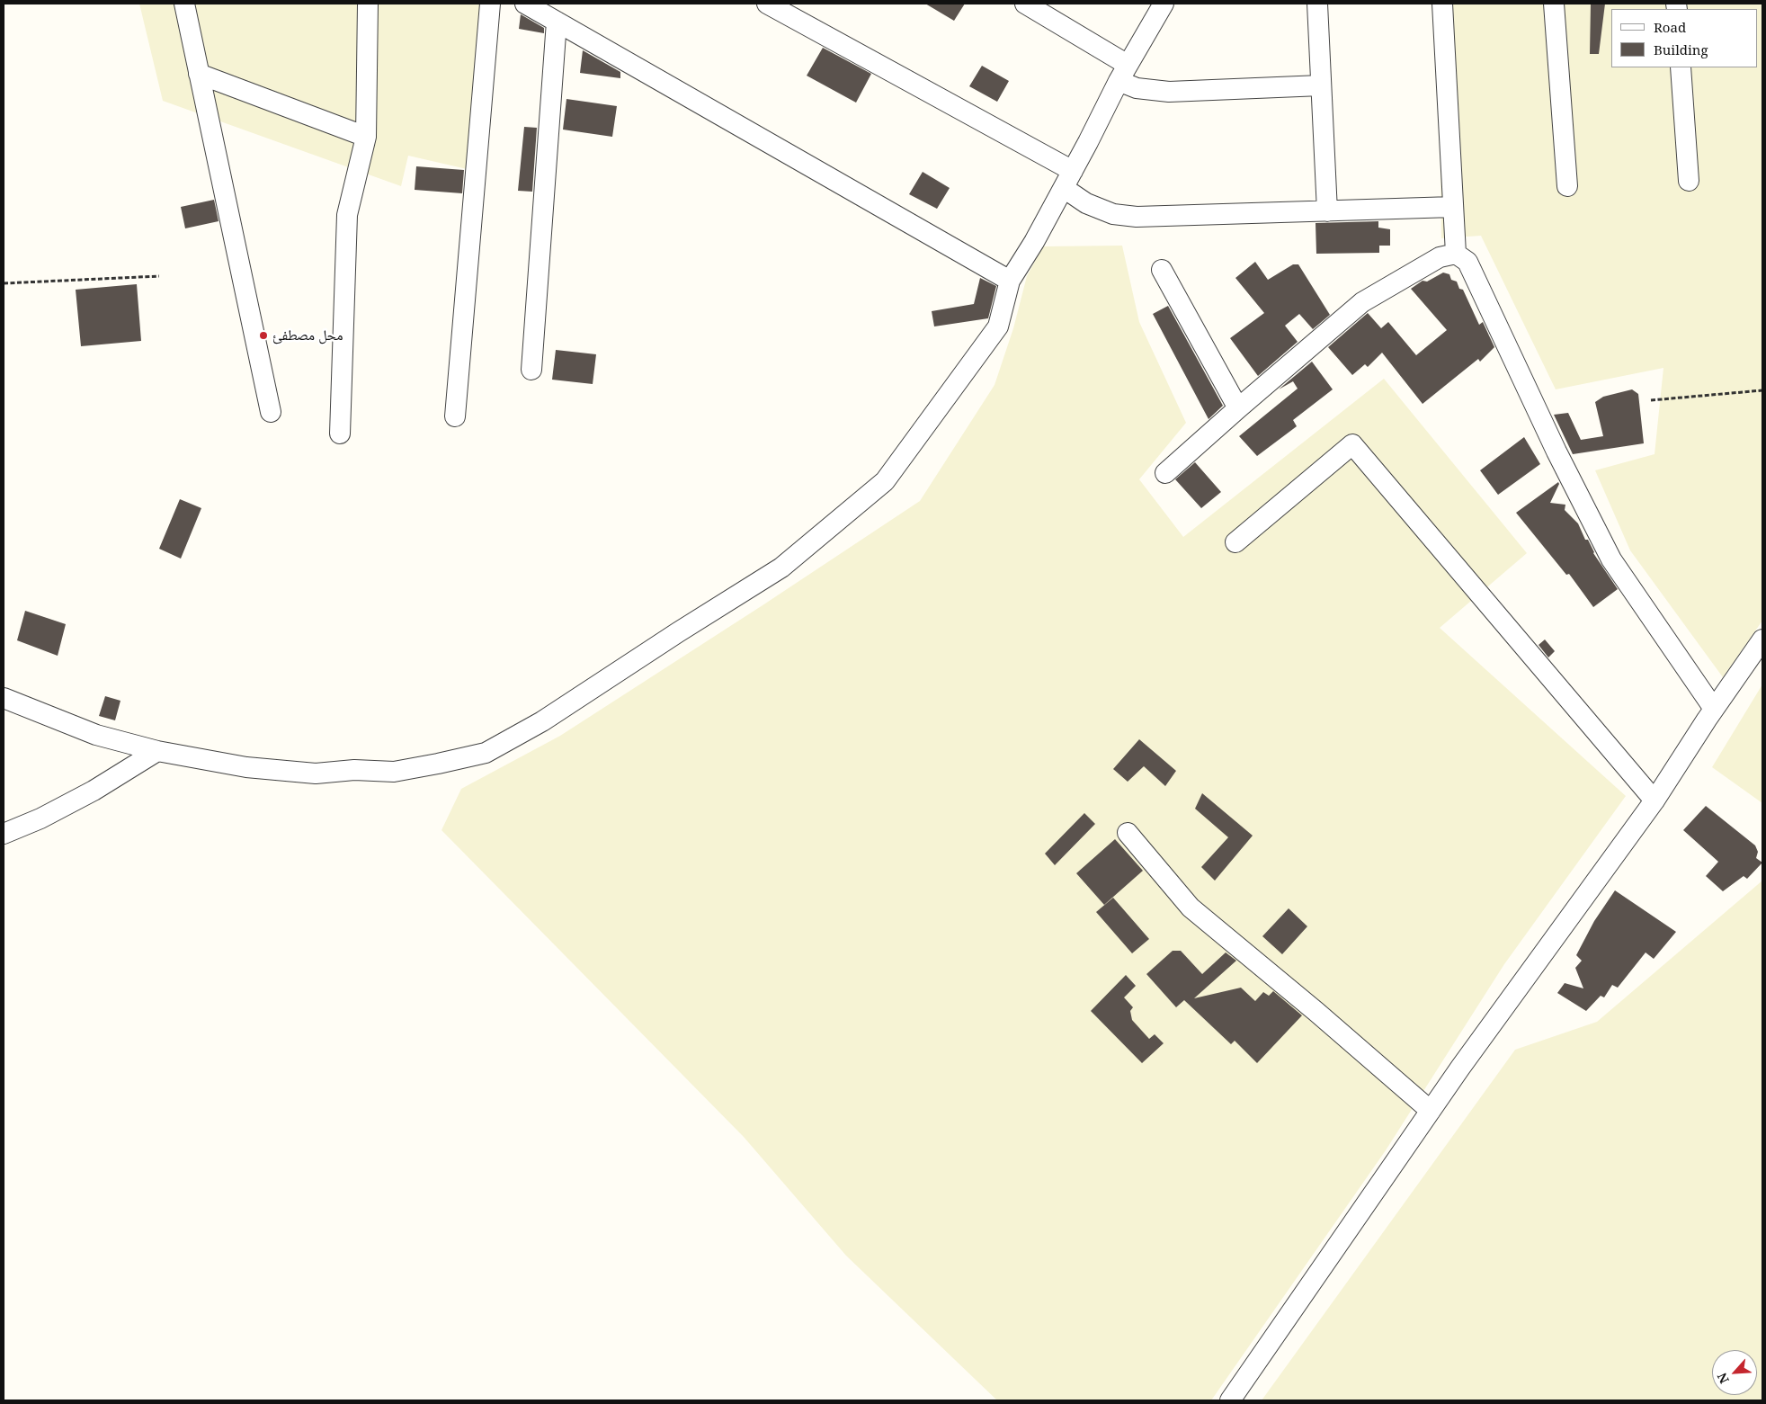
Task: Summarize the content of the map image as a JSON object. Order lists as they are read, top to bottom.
{
  "places": ["محل مصطفئ"],
  "legend": ["Road", "Building"],
  "north": "bottom left"
}
